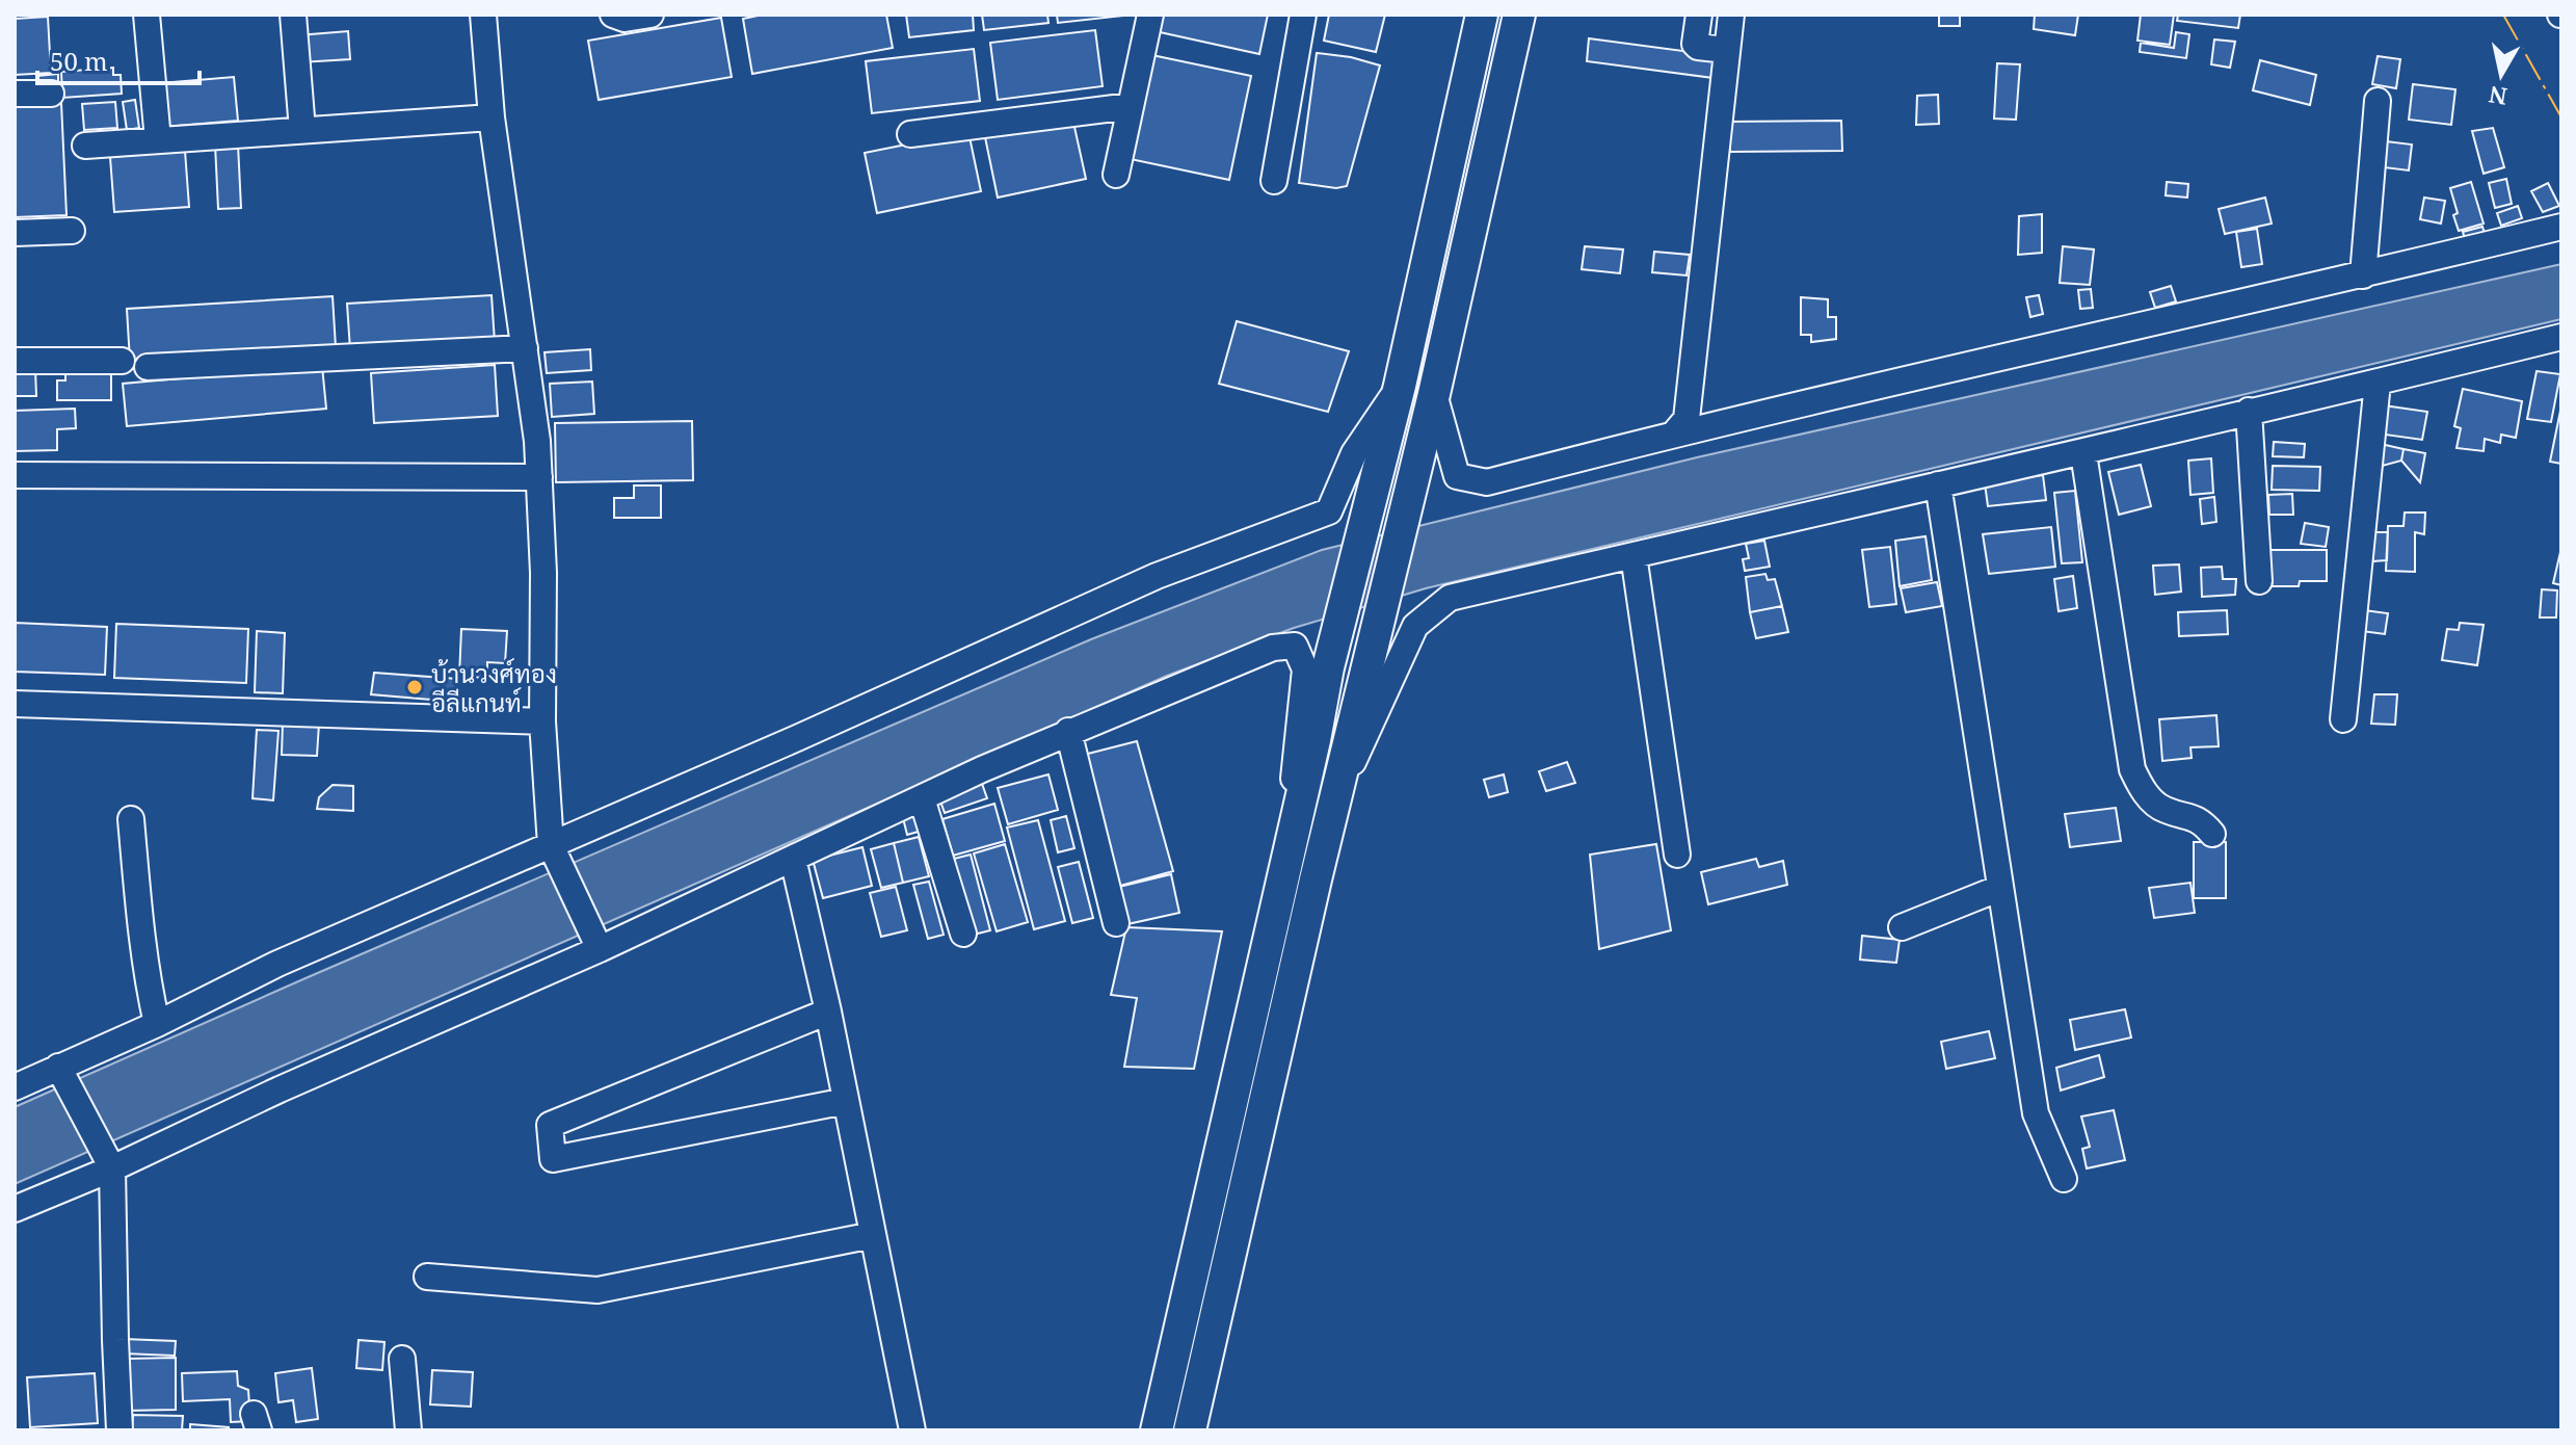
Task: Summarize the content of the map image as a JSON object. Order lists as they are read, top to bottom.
{
  "places": ["บ้านวงศ์ทอง อีลีแกนท์"],
  "scale_bar": "50 m",
  "north": "bottom"
}
